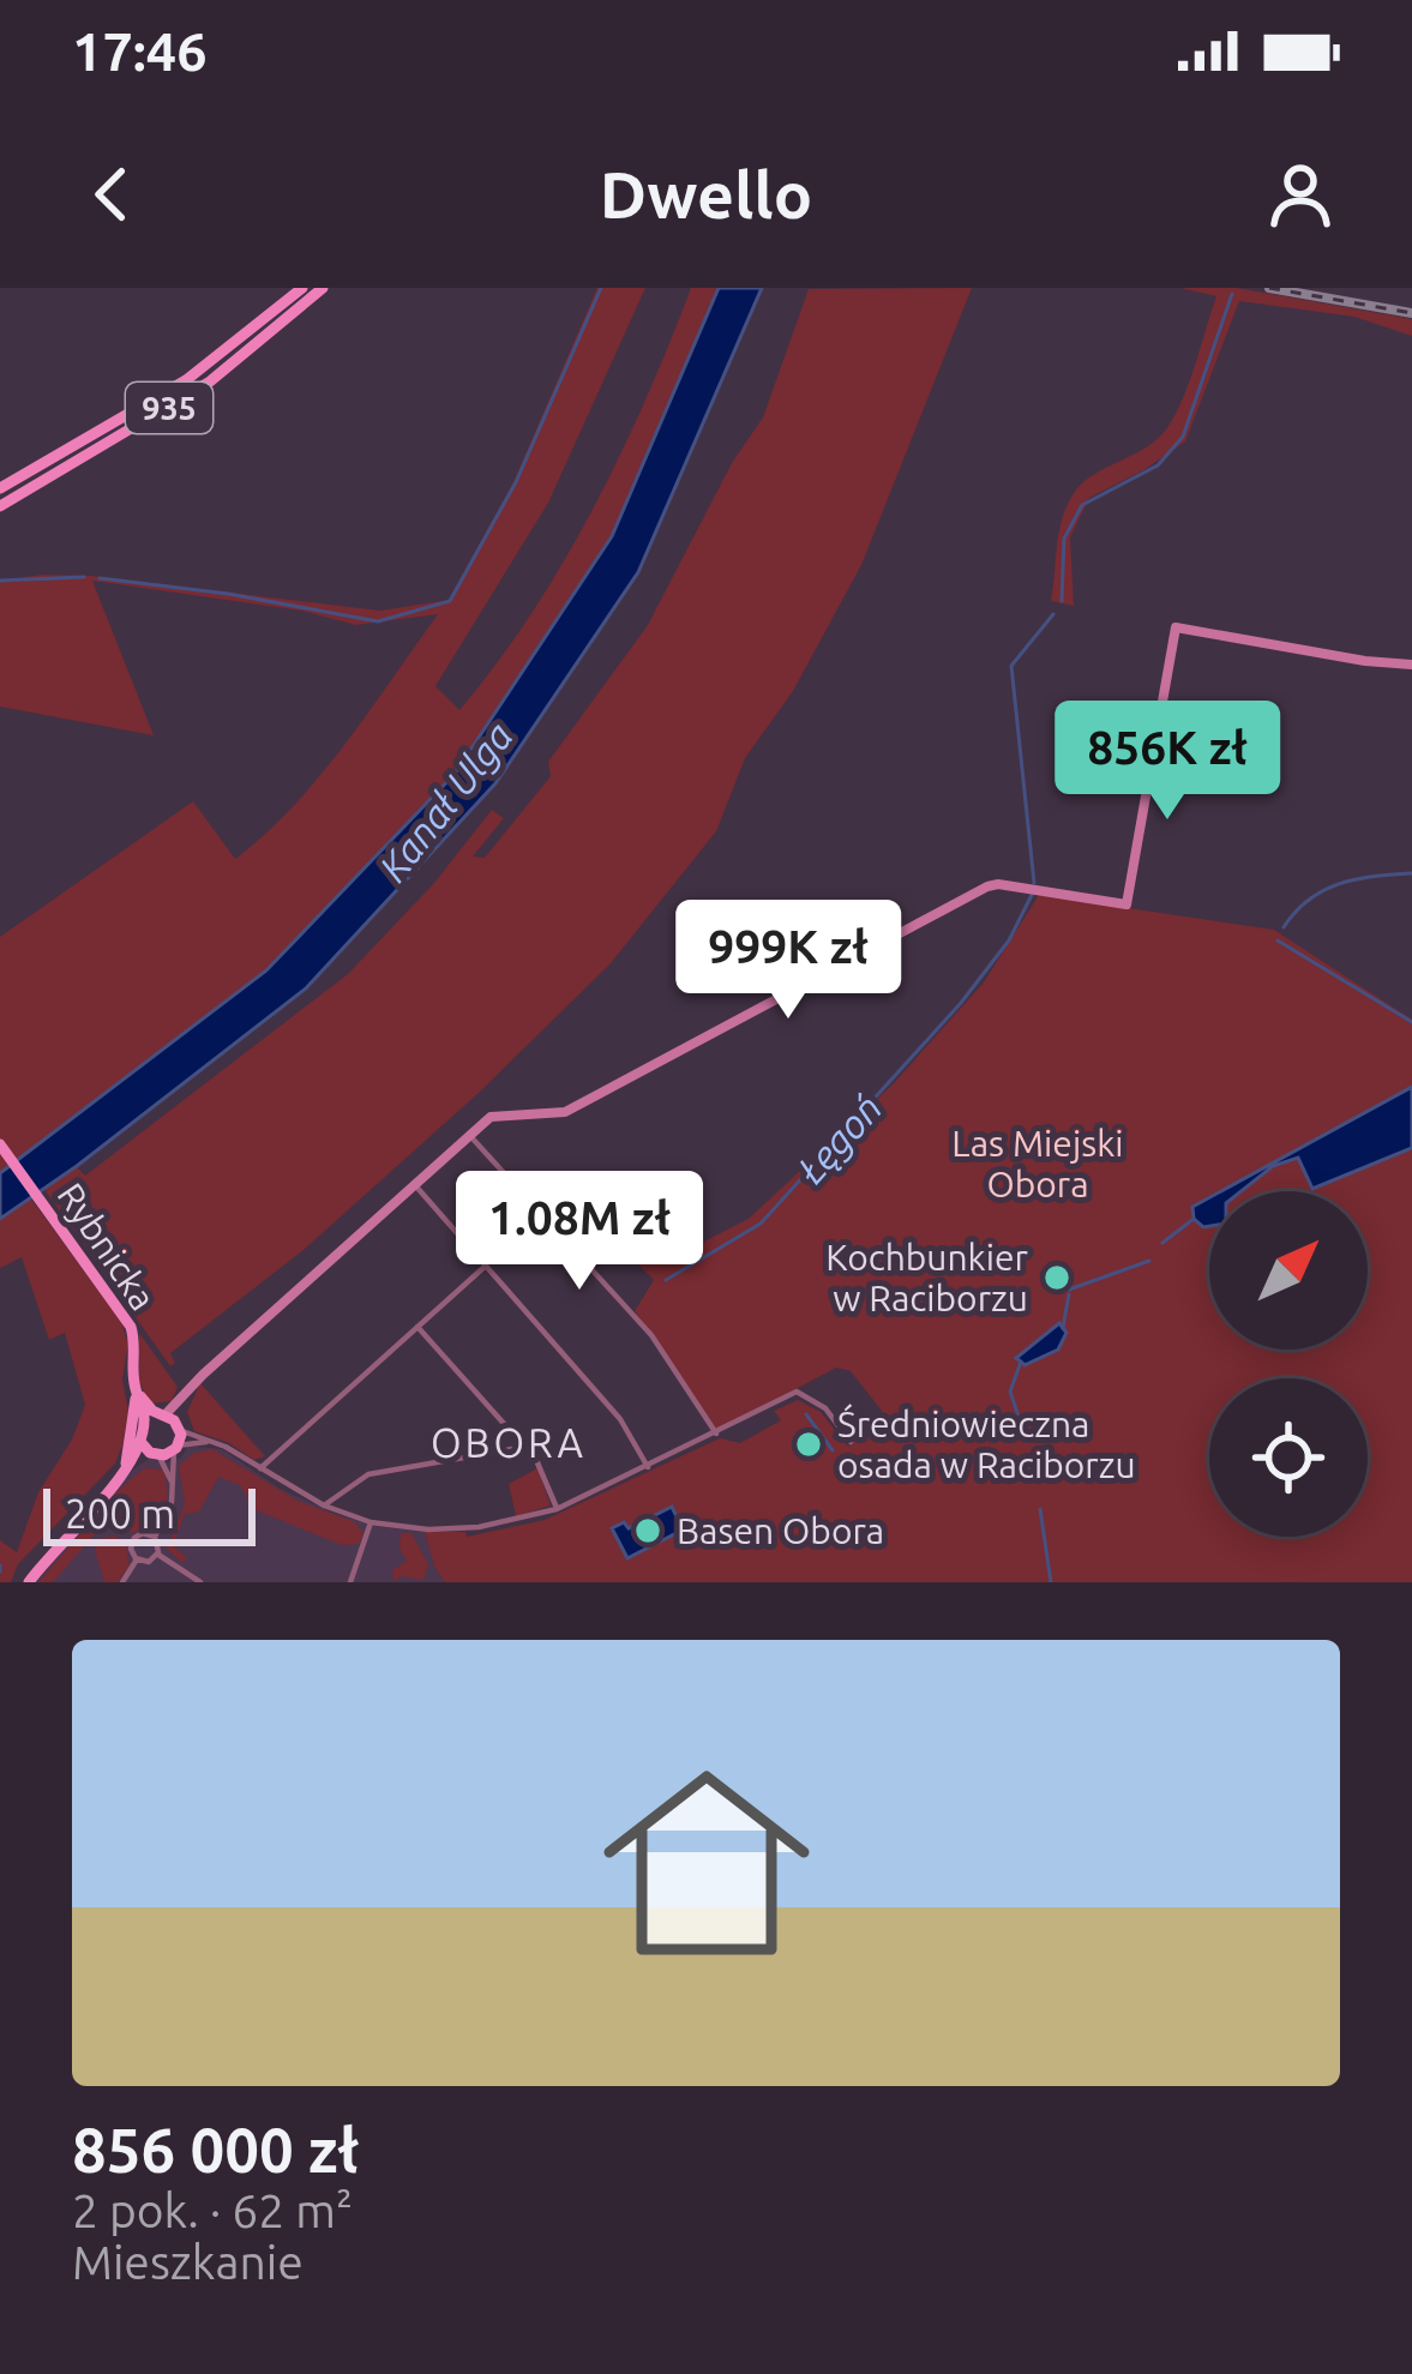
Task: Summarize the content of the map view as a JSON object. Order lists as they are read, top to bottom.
{
  "streets": {
    "main road": ["935", "Rybnicka"]
  },
  "districts": ["OBORA"],
  "water": ["Kanał Ulga", "Łęgoń"],
  "parks": ["Las Miejski Obora"],
  "places": ["Kochbunkier w Raciborzu", "Średniowieczna osada w Raciborzu", "Basen Obora"],
  "scale_bar": "200 m",
  "north": "top right",
  "page": {
    "status": "17:46",
    "header": "Dwello",
    "price": ["856K zł", "999K zł", "1.08M zł"],
    "scale": "200 m",
    "list": [
      {
        "name": "856 000 zł",
        "note": "2 pok. · 62 m² · Mieszkanie"
      }
    ]
  }
}
